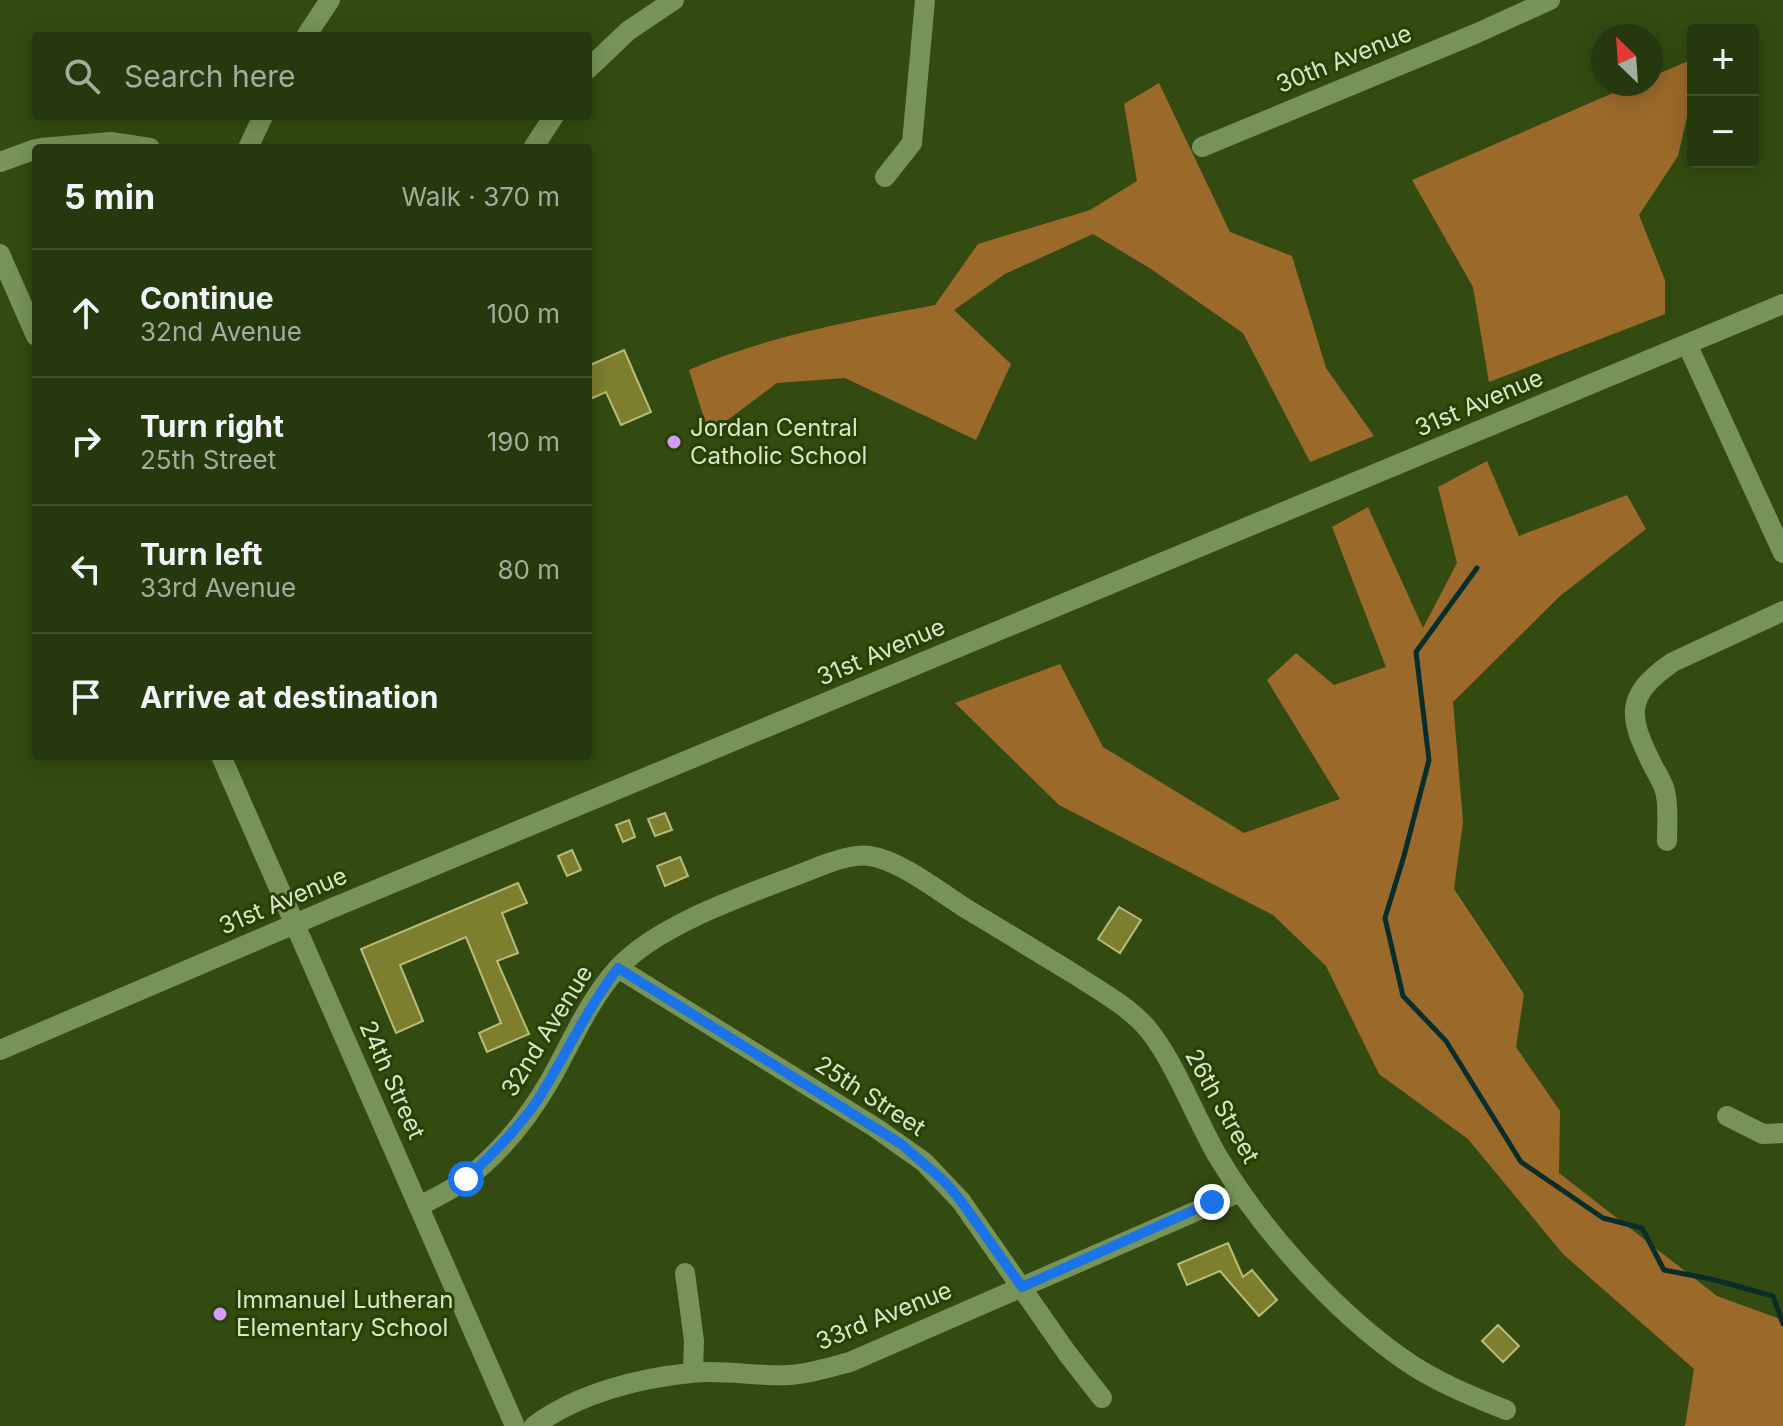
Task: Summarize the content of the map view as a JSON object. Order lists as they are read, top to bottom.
{
  "streets": {
    "street": [
      "30th Avenue",
      "31st Avenue",
      "32nd Avenue",
      "24th Street",
      "25th Street",
      "26th Street",
      "33rd Avenue"
    ]
  },
  "crossings": [
    ["31st Avenue", "24th Street"],
    ["32nd Avenue", "24th Street"],
    ["32nd Avenue", "25th Street"],
    ["32nd Avenue", "26th Street"],
    ["25th Street", "33rd Avenue"],
    ["26th Street", "33rd Avenue"]
  ],
  "places": ["Jordan Central Catholic School", "Immanuel Lutheran Elementary School"],
  "north": "top left",
  "page": {
    "map_buttons": ["+", "−"],
    "search": "Search here",
    "heading": ["5 min", "Walk · 370 m"],
    "list": [
      ["Continue", "32nd Avenue", "100 m"],
      ["Turn right", "25th Street", "190 m"],
      ["Turn left", "33rd Avenue", "80 m"],
      "Arrive at destination"
    ]
  }
}
